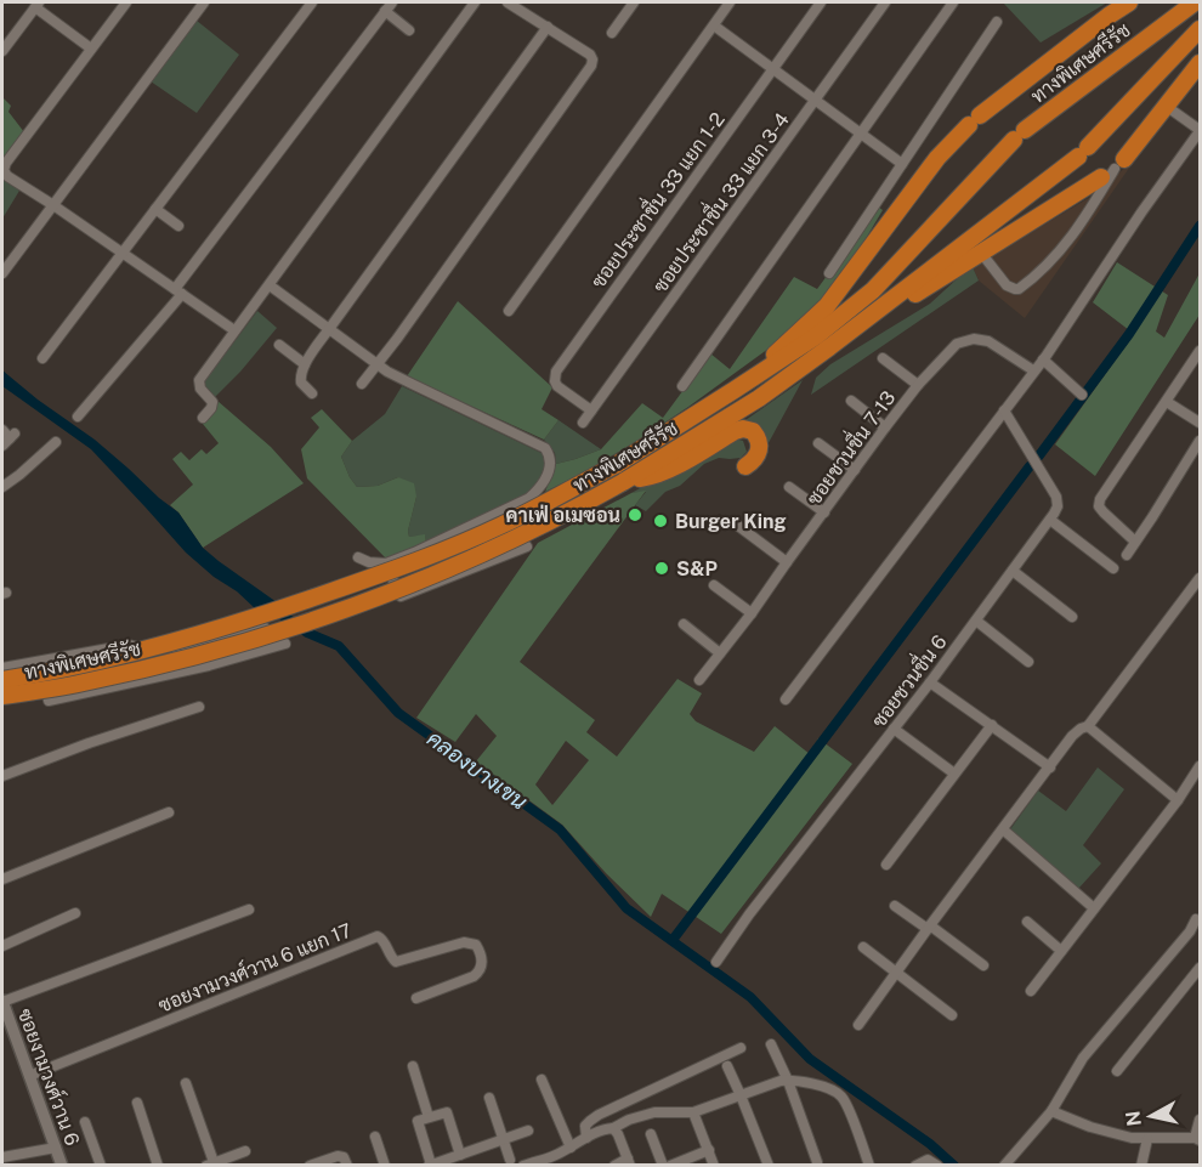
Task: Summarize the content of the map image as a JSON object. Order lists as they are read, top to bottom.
{
  "streets": {
    "highway": ["ทางพิเศษศรีรัช"],
    "street": [
      "ซอยประชาชื่น 33 แยก 1-2",
      "ซอยประชาชื่น 33 แยก 3-4",
      "ซอยชวนชื่น 7-13",
      "ซอยชวนชื่น 6",
      "ซอยงามวงศ์วาน 6 แยก 17",
      "ซอยงามวงศ์วาน 6"
    ]
  },
  "crossings": [
    ["ซอยประชาชื่น 33 แยก 1-2", "ซอยประชาชื่น 33 แยก 3-4"],
    ["ซอยงามวงศ์วาน 6 แยก 17", "ซอยงามวงศ์วาน 6"]
  ],
  "water": ["คลองบางเขน"],
  "places": ["คาเฟ่ อเมซอน", "Burger King", "S&P"],
  "north": "left"
}
